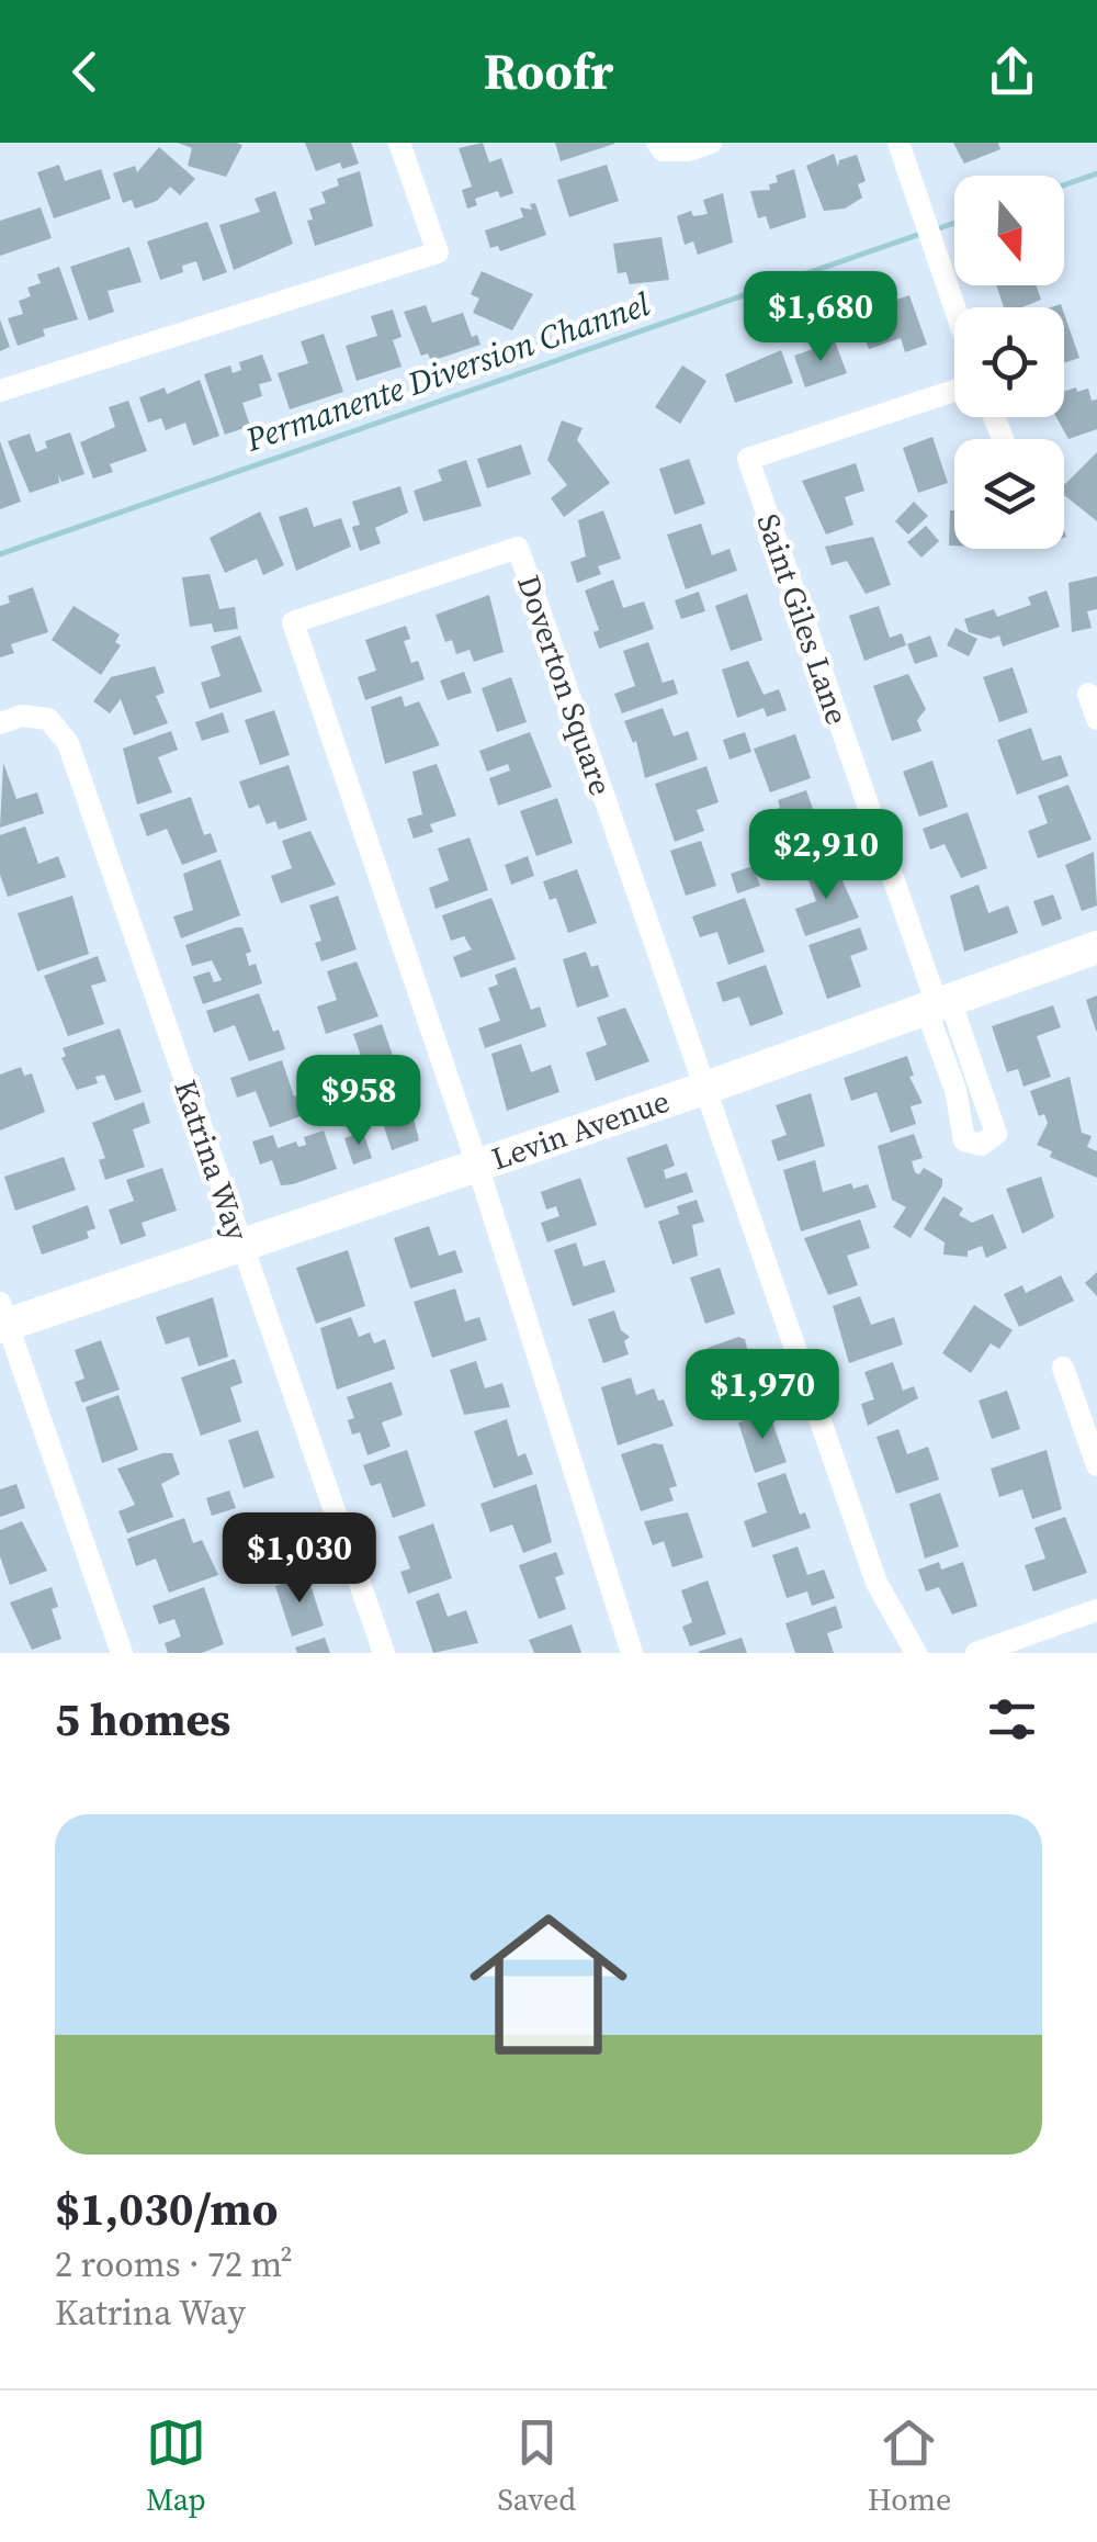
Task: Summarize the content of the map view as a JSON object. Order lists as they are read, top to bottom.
{
  "streets": {
    "street": [
      "Saint Giles Lane",
      "Doverton Square",
      "Levin Avenue",
      "Katrina Way"
    ]
  },
  "crossings": [
    ["Saint Giles Lane", "Levin Avenue"],
    ["Doverton Square", "Levin Avenue"],
    ["Levin Avenue", "Katrina Way"]
  ],
  "water": ["Permanente Diversion Channel"],
  "north": "bottom",
  "page": {
    "header": "Roofr",
    "price": [
      "$1,680",
      "$2,910",
      "$958",
      "$1,970",
      "$1,030"
    ],
    "heading": "5 homes",
    "list": [
      {
        "name": "$1,030/mo",
        "note": "2 rooms · 72 m² · Katrina Way"
      }
    ],
    "tabs": ["Map", "Saved", "Home"]
  }
}
